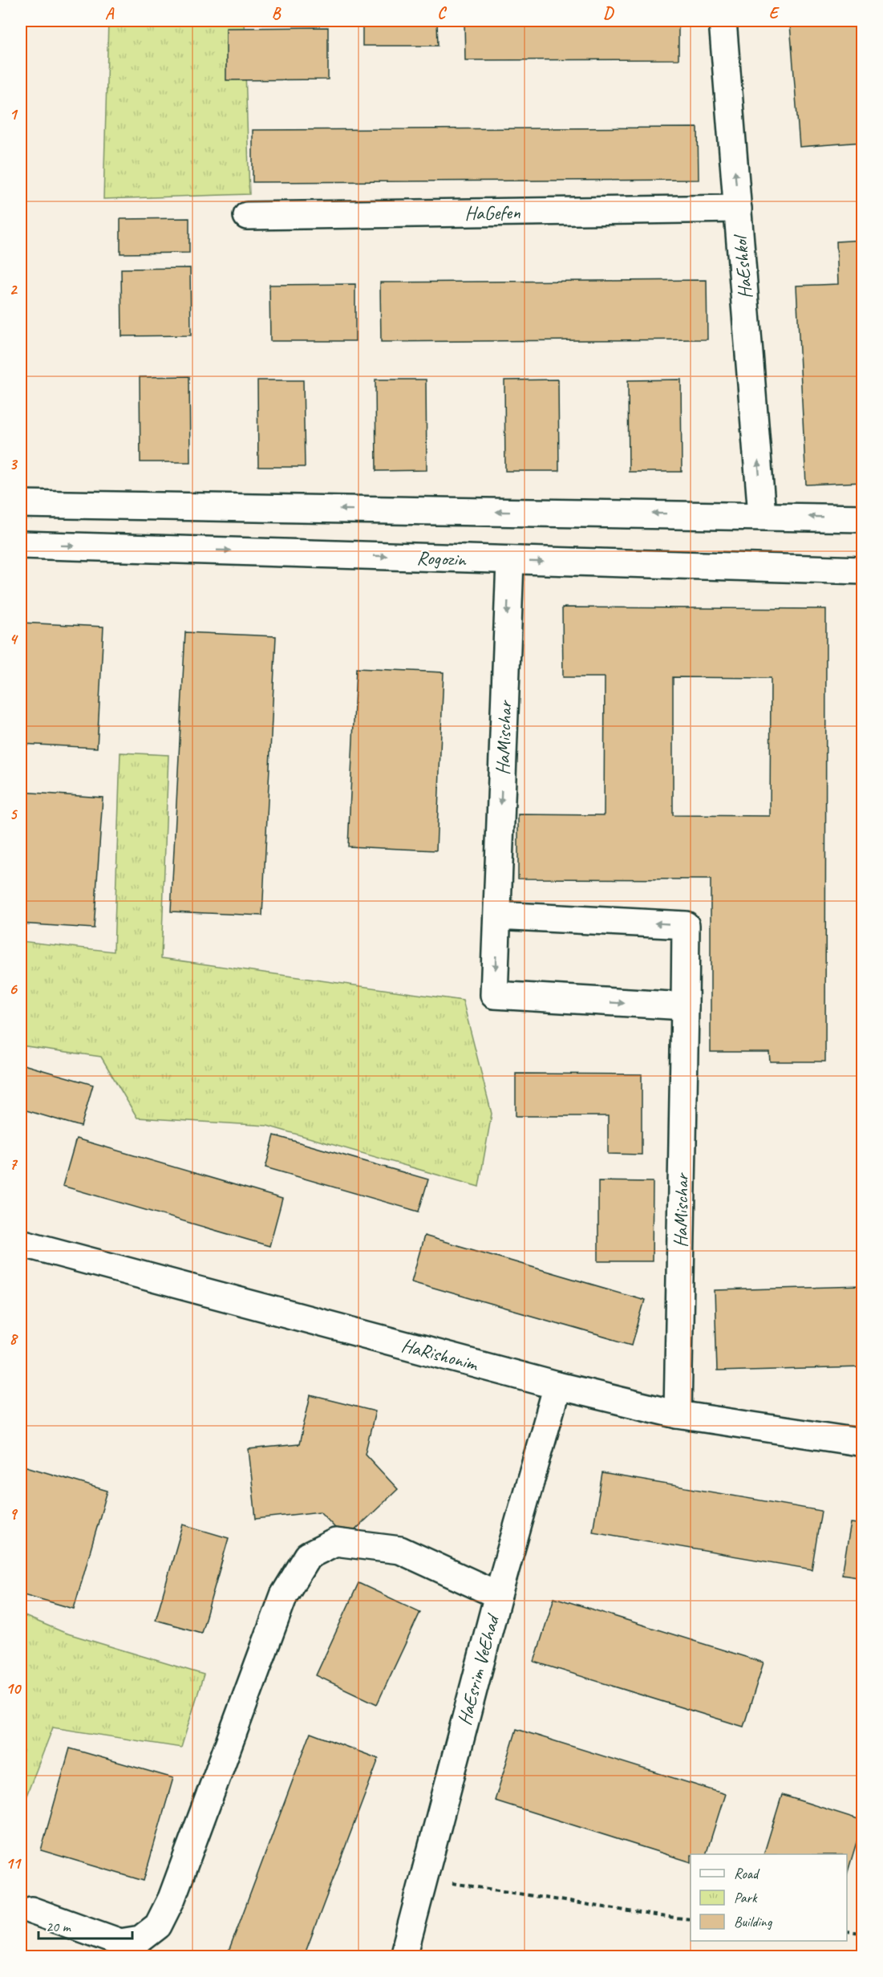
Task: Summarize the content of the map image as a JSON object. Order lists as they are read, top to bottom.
{
  "streets": {
    "street": [
      "HaGefen",
      "HaEshkol",
      "Rogozin",
      "HaMischar",
      "HaRishonim",
      "HaEsrim VeEhad"
    ]
  },
  "crossings": [
    ["HaGefen", "HaEshkol"],
    ["Rogozin", "HaMischar"],
    ["HaMischar", "HaRishonim"],
    ["HaRishonim", "HaEsrim VeEhad"]
  ],
  "one_way": ["HaEshkol"],
  "legend": ["Road", "Park", "Building"],
  "scale_bar": "20 m",
  "grid": {
    "columns": [
      "A",
      "B",
      "C",
      "D",
      "E"
    ],
    "rows": [
      "1",
      "2",
      "3",
      "4",
      "5",
      "6",
      "7",
      "8",
      "9",
      "10",
      "11"
    ]
  }
}
